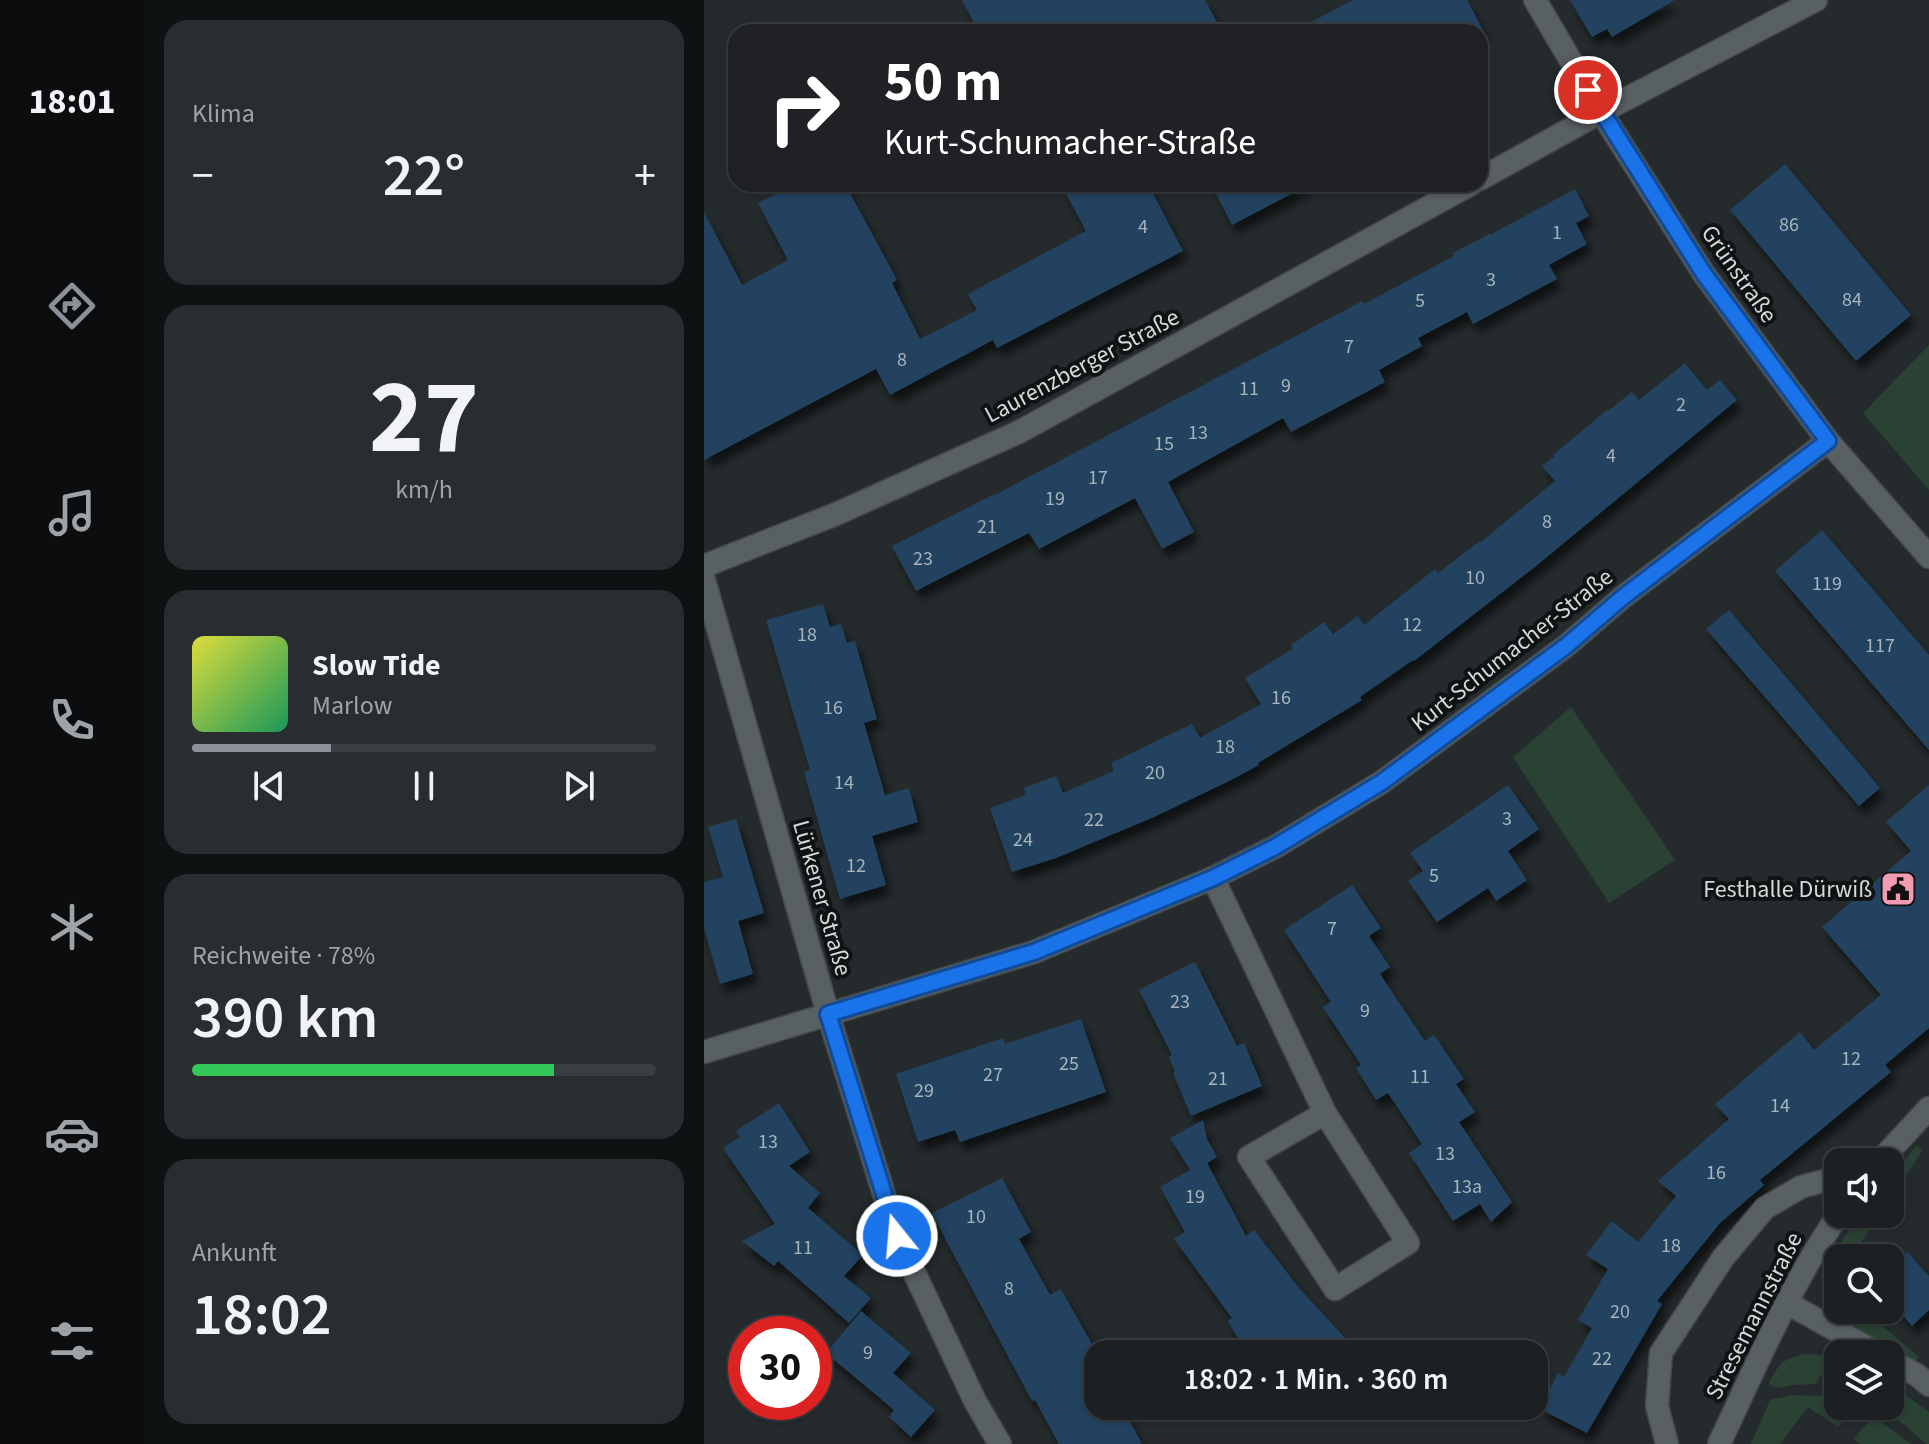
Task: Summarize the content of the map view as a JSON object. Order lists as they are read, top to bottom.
{
  "streets": {
    "street": [
      "Grünstraße",
      "Laurenzberger Straße",
      "Kurt-Schumacher-Straße",
      "Lürkener Straße",
      "Stresemannstraße"
    ]
  },
  "crossings": [
    ["Grünstraße", "Kurt-Schumacher-Straße"],
    ["Kurt-Schumacher-Straße", "Lürkener Straße"]
  ],
  "places": {
    "public building": ["Festhalle Dürwiß"]
  },
  "house_numbers": [
    "86",
    "4",
    "1",
    "3",
    "84",
    "5",
    "7",
    "8",
    "9",
    "11",
    "2",
    "13",
    "15",
    "4",
    "17",
    "19",
    "8",
    "21",
    "23",
    "10",
    "119",
    "12",
    "18",
    "117",
    "16",
    "16",
    "18",
    "20",
    "14",
    "3",
    "22",
    "24",
    "12",
    "5",
    "7",
    "23",
    "9",
    "12",
    "25",
    "27",
    "11",
    "21",
    "29",
    "14",
    "13",
    "13",
    "16",
    "13a",
    "19",
    "10",
    "18",
    "11",
    "8",
    "20",
    "9",
    "22"
  ],
  "page": {
    "tabs": "18:01",
    "tile": [
      "Klima",
      ["27", "km/h"],
      ["Reichweite · 78%", "390 km"],
      ["Ankunft", "18:02"]
    ],
    "turn": ["50 m", "Kurt-Schumacher-Straße"],
    "heat": ["−", "22°", "+"],
    "song": ["Slow Tide", "Marlow"],
    "limit": "30",
    "trip": "18:02 · 1 Min. · 360 m"
  }
}
